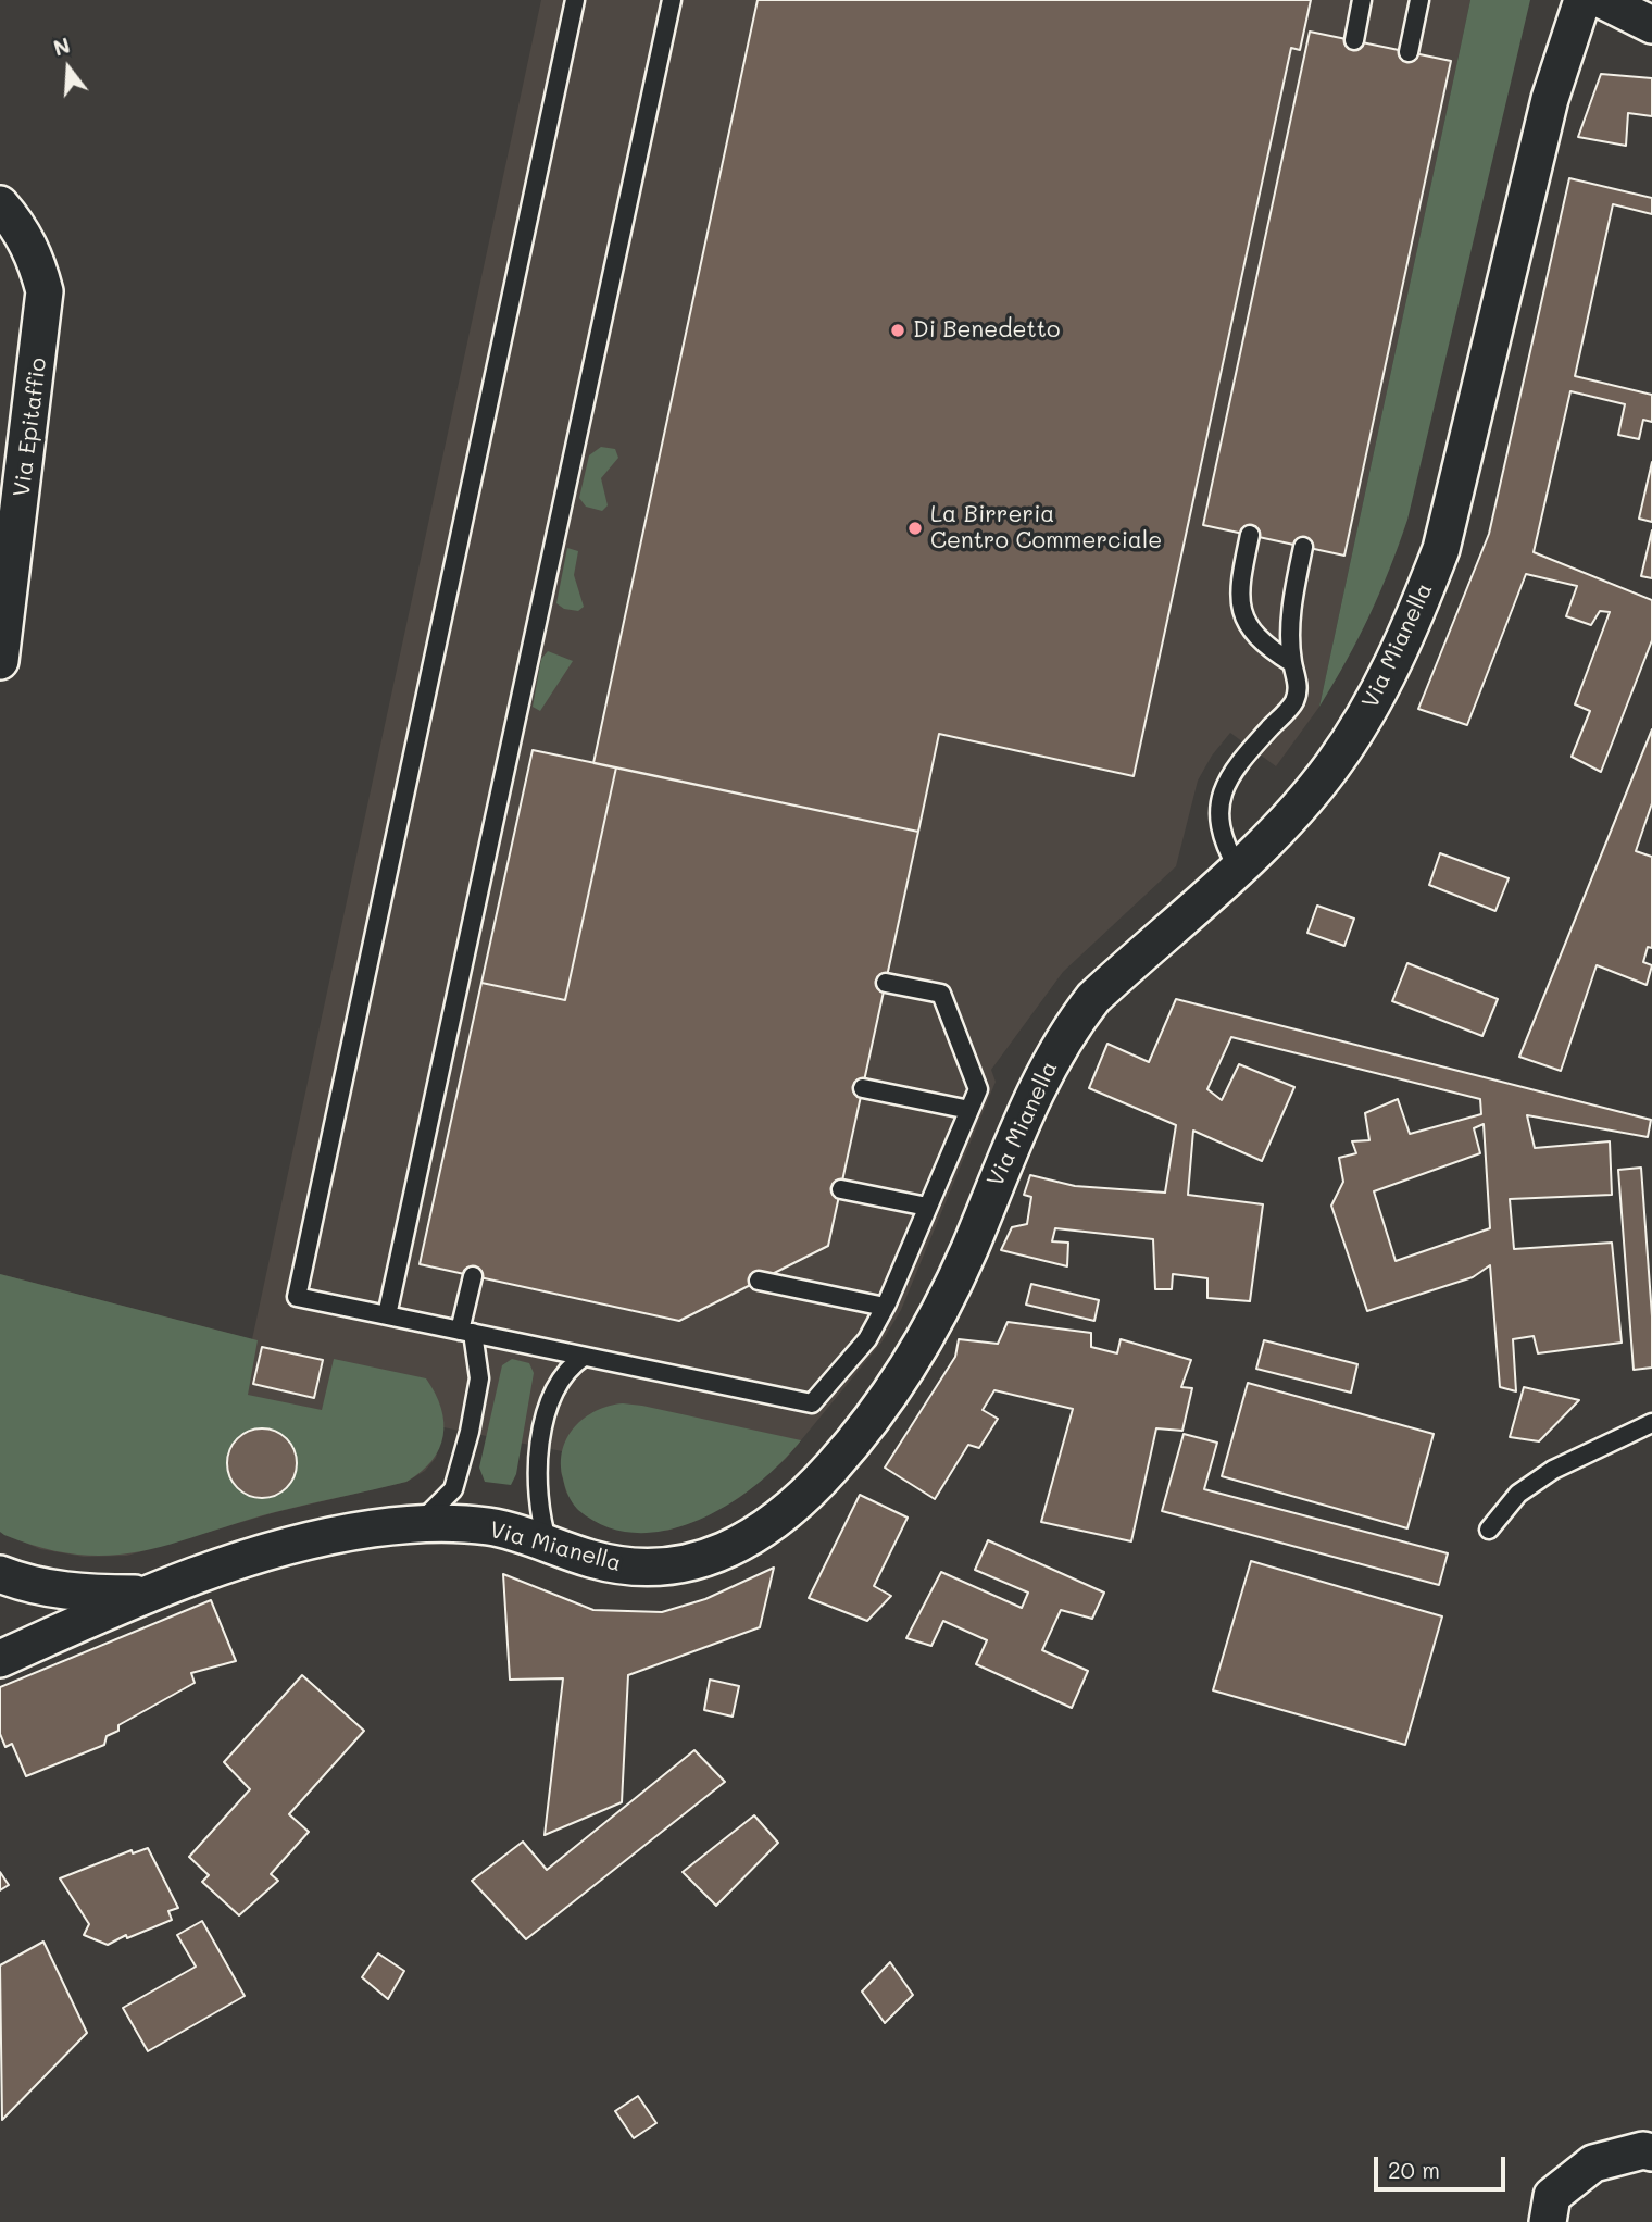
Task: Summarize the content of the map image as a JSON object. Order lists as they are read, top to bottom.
{
  "streets": {
    "street": ["Via Epitaffio", "Via Mianella"]
  },
  "places": ["Di Benedetto", "La Birreria Centro Commerciale"],
  "scale_bar": "20 m",
  "north": "top"
}
